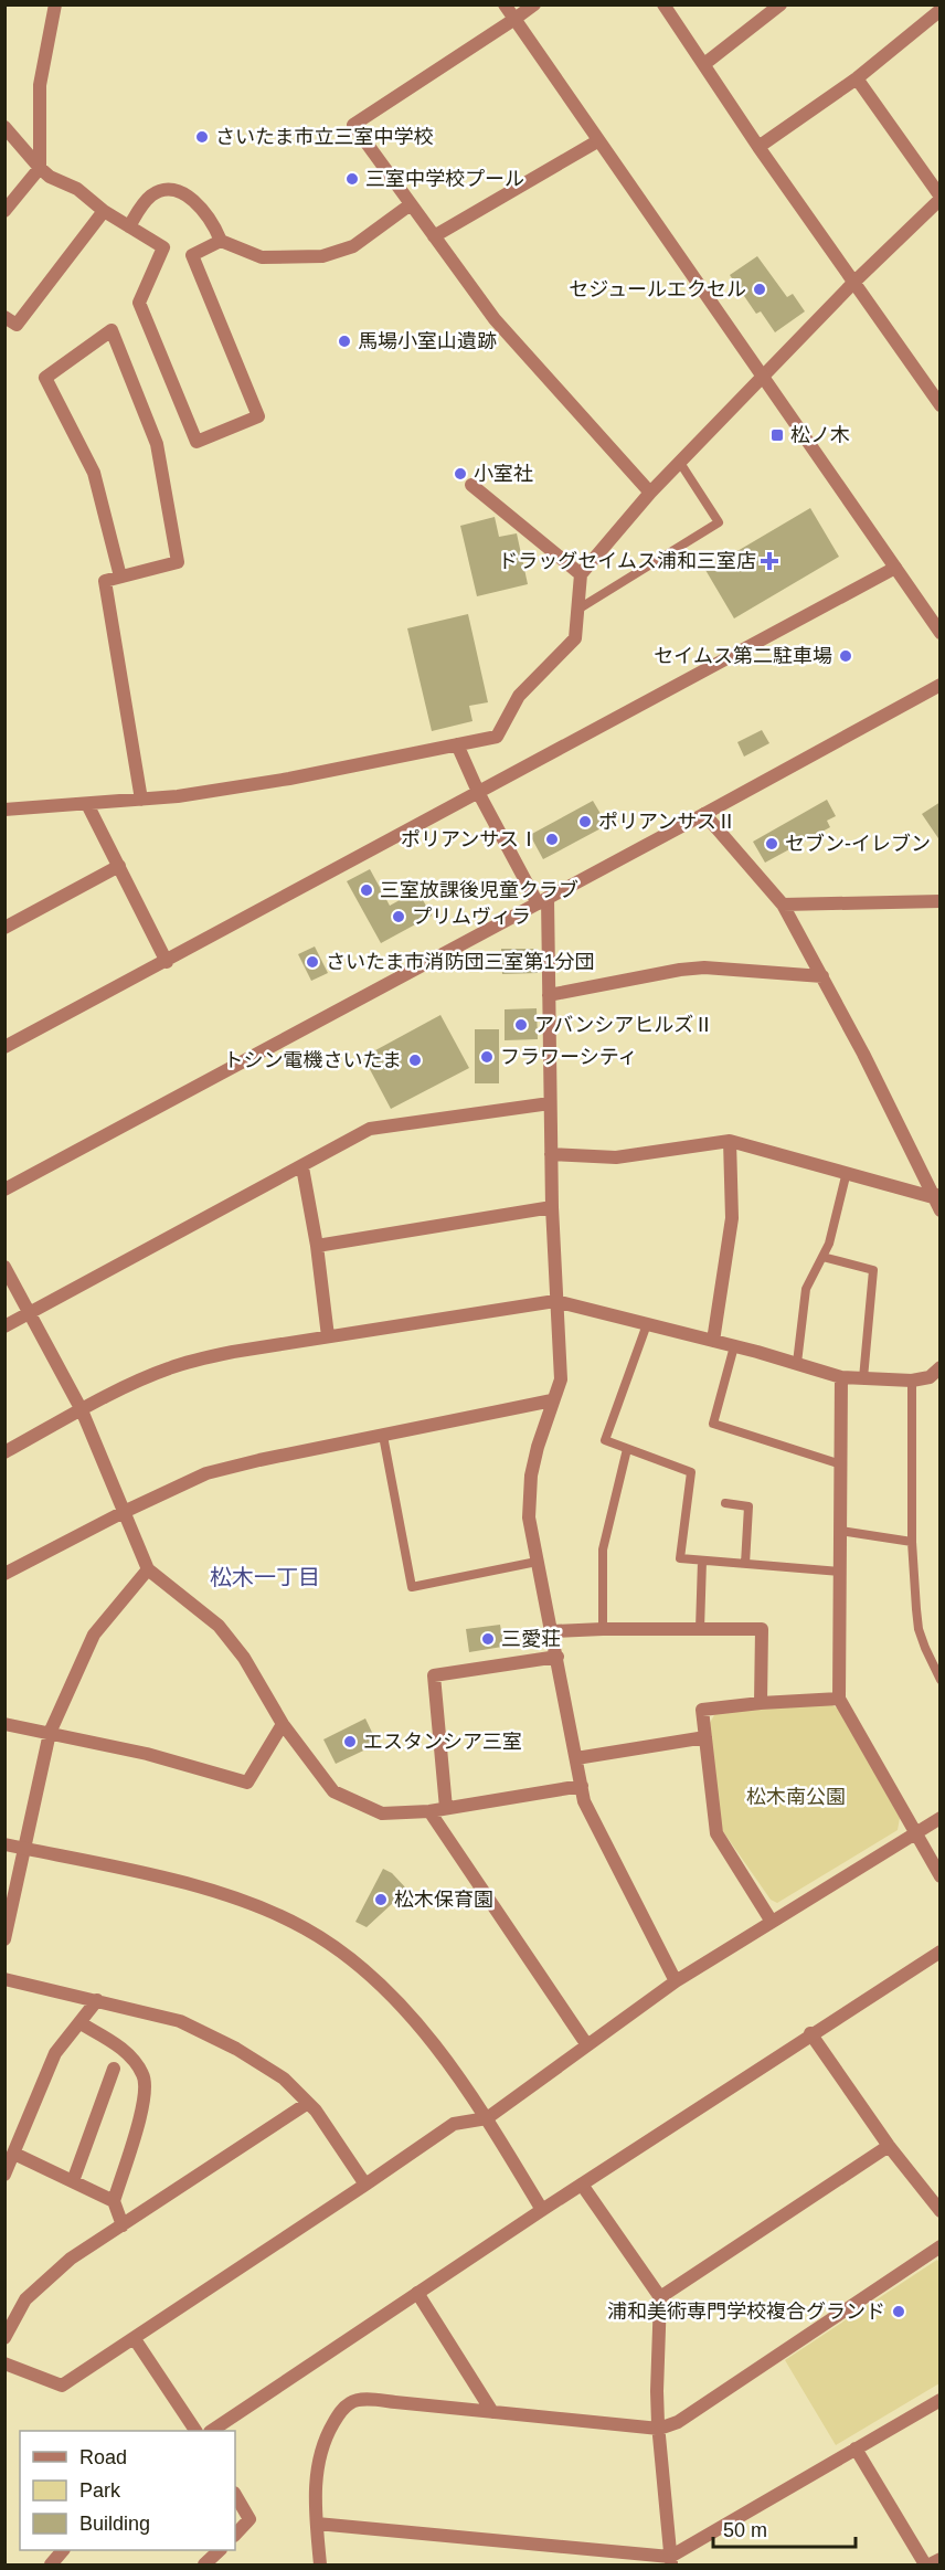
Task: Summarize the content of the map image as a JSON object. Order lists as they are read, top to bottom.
{
  "districts": ["松木一丁目"],
  "parks": ["松木南公園"],
  "places": {
    "other": [
      "さいたま市立三室中学校",
      "三室中学校プール",
      "セジュールエクセル",
      "馬場小室山遺跡",
      "小室社",
      "セイムス第二駐車場",
      "ポリアンサスⅡ",
      "ポリアンサスⅠ",
      "セブン-イレブン",
      "三室放課後児童クラブ",
      "プリムヴィラ",
      "さいたま市消防団三室第1分団",
      "アバンシアヒルズⅡ",
      "フラワーシティ",
      "トシン電機さいたま",
      "三愛荘",
      "エスタンシア三室",
      "松木保育園",
      "浦和美術専門学校複合グランド"
    ],
    "transit": ["松ノ木"],
    "health": ["ドラッグセイムス浦和三室店"]
  },
  "legend": ["Road", "Park", "Building"],
  "scale_bar": "50 m"
}
